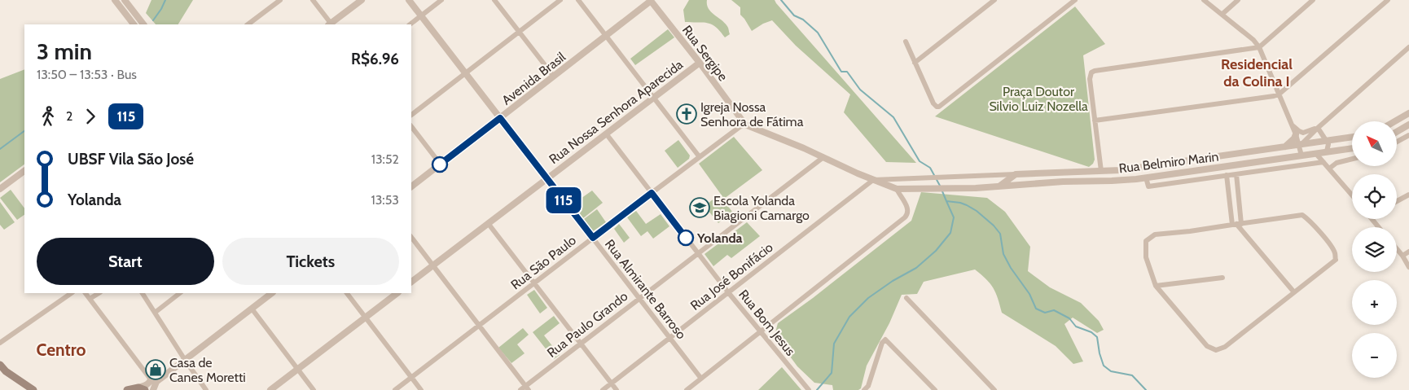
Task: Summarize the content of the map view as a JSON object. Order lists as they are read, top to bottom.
{
  "streets": {
    "street": [
      "Rua Sergipe",
      "Avenida Brasil",
      "Rua Nossa Senhora Aparecida",
      "Rua Belmiro Marin",
      "Rua São Paulo",
      "Rua José Bonifácio",
      "Rua Almirante Barroso",
      "Rua Bom Jesus",
      "Rua Paulo Grando"
    ]
  },
  "crossings": [
    ["Rua Sergipe", "Avenida Brasil"],
    ["Rua Sergipe", "Rua Nossa Senhora Aparecida"],
    ["Rua Sergipe", "Rua São Paulo"],
    ["Avenida Brasil", "Rua Almirante Barroso"],
    ["Rua Nossa Senhora Aparecida", "Rua Almirante Barroso"],
    ["Rua Nossa Senhora Aparecida", "Rua Bom Jesus"],
    ["Rua Belmiro Marin", "Rua José Bonifácio"],
    ["Rua São Paulo", "Rua Almirante Barroso"],
    ["Rua São Paulo", "Rua Bom Jesus"],
    ["Rua José Bonifácio", "Rua Almirante Barroso"],
    ["Rua José Bonifácio", "Rua Bom Jesus"],
    ["Rua Almirante Barroso", "Rua Paulo Grando"],
    ["Rua Bom Jesus", "Rua Paulo Grando"]
  ],
  "districts": ["Residencial da Colina I", "Centro"],
  "parks": ["Praça Doutor Silvio Luiz Nozella"],
  "places": {
    "church": ["Igreja Nossa Senhora de Fátima"],
    "school or university": ["Escola Yolanda Biagioni Camargo"],
    "other": ["Yolanda"],
    "shop": ["Casa de Canes Moretti"]
  },
  "lines": ["bus line 115"],
  "north": "top left",
  "page": {
    "on_map": "115",
    "heading": ["3 min", "13:50 – 13:53 · Bus", "R$6.96"],
    "legs": ["2", "115"],
    "map_buttons": ["+", "−"],
    "list": [
      {
        "name": "UBSF Vila São José",
        "value": "13:52"
      },
      {
        "name": "Yolanda",
        "value": "13:53"
      }
    ],
    "buttons": ["Start", "Tickets"]
  }
}
